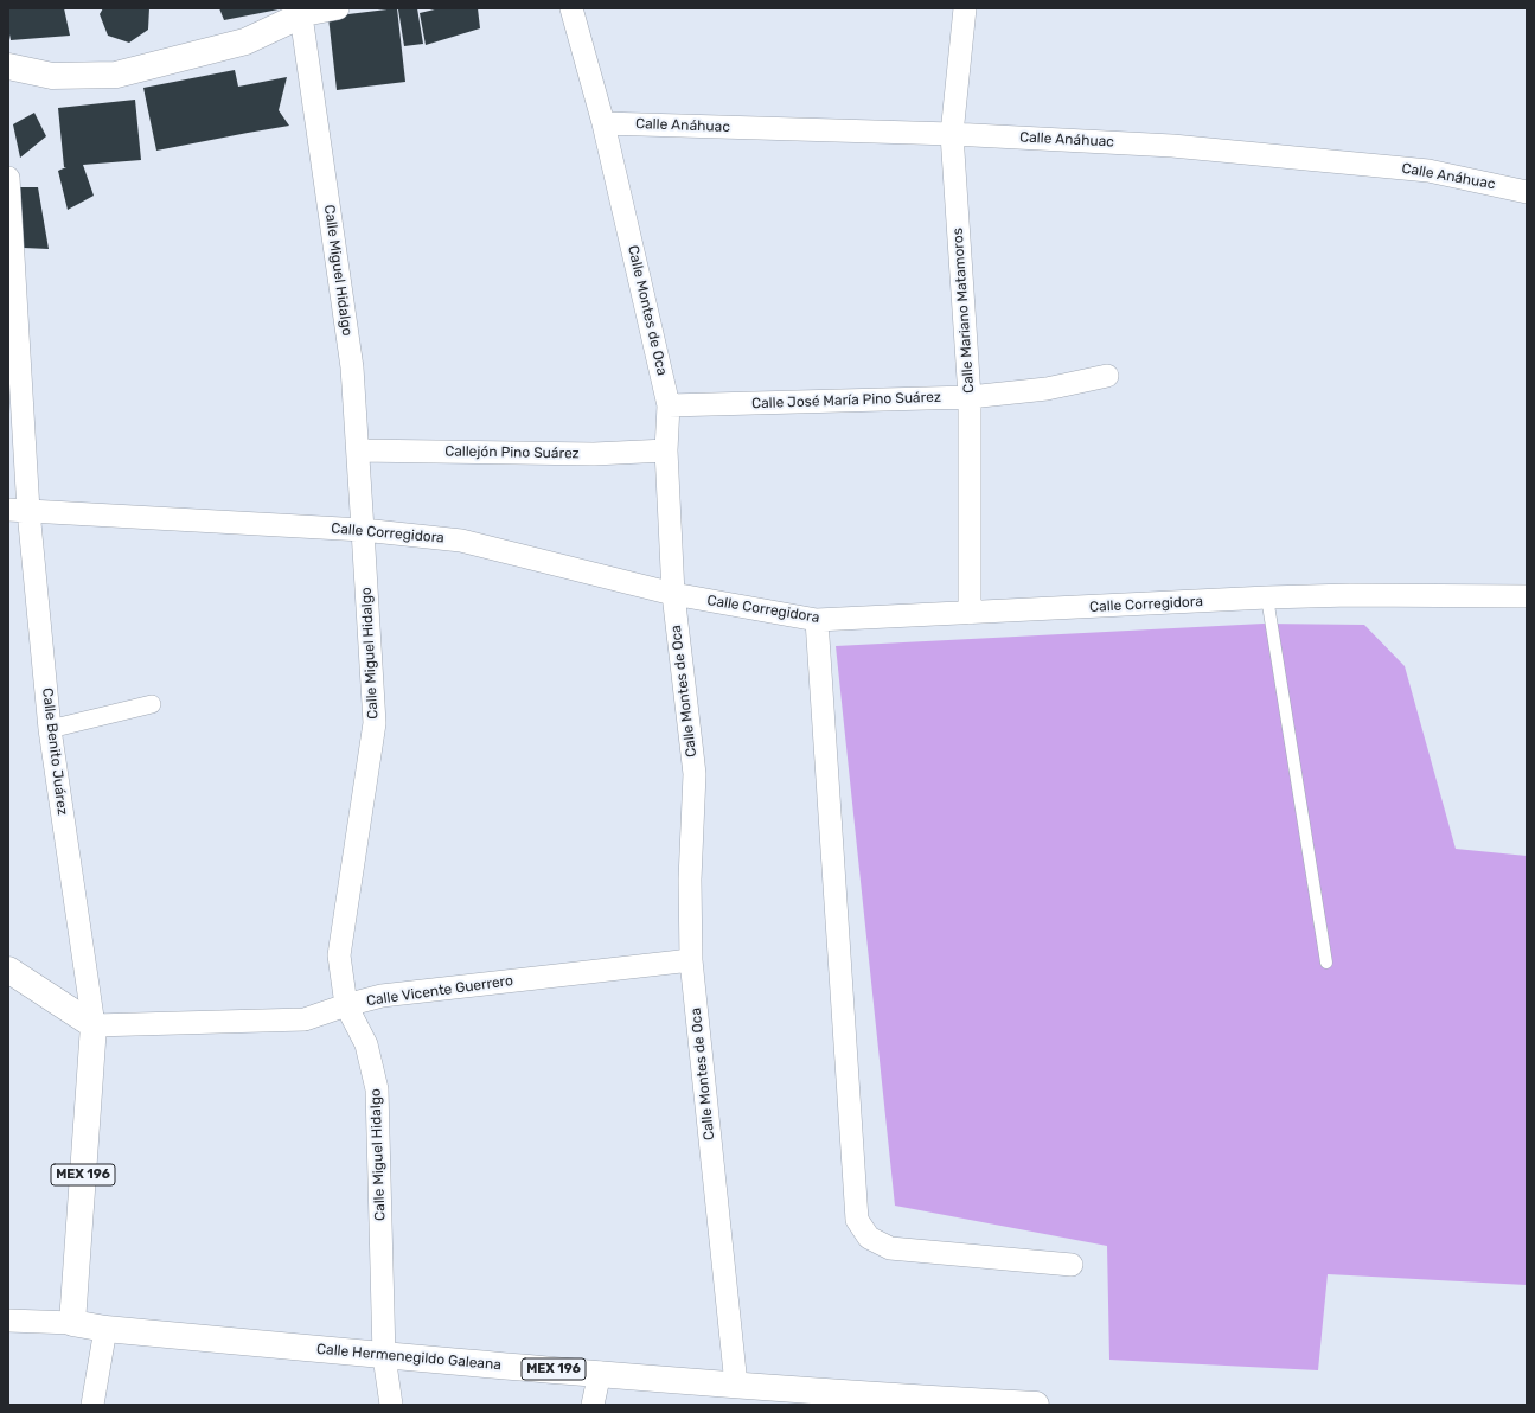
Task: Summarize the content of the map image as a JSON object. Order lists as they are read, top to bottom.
{
  "streets": {
    "main road": ["Calle Benito Juárez", "MEX 196", "Calle Hermenegildo Galeana"],
    "street": [
      "Calle Anáhuac",
      "Calle Miguel Hidalgo",
      "Calle Montes de Oca",
      "Calle Mariano Matamoros",
      "Calle José María Pino Suárez",
      "Callejón Pino Suárez",
      "Calle Corregidora",
      "Calle Vicente Guerrero"
    ]
  },
  "crossings": [
    ["Calle Anáhuac", "Calle Montes de Oca"],
    ["Calle Anáhuac", "Calle Mariano Matamoros"],
    ["Calle Miguel Hidalgo", "Callejón Pino Suárez"],
    ["Calle Miguel Hidalgo", "Calle Corregidora"],
    ["Calle Miguel Hidalgo", "Calle Vicente Guerrero"],
    ["Calle Miguel Hidalgo", "Calle Hermenegildo Galeana"],
    ["Calle Montes de Oca", "Calle José María Pino Suárez"],
    ["Calle Montes de Oca", "Callejón Pino Suárez"],
    ["Calle Montes de Oca", "Calle Corregidora"],
    ["Calle Montes de Oca", "Calle Vicente Guerrero"],
    ["Calle Montes de Oca", "Calle Hermenegildo Galeana"],
    ["Calle Mariano Matamoros", "Calle José María Pino Suárez"],
    ["Calle Mariano Matamoros", "Calle Corregidora"],
    ["Calle Corregidora", "Calle Benito Juárez"],
    ["Calle Benito Juárez", "Calle Vicente Guerrero"],
    ["Calle Benito Juárez", "Calle Hermenegildo Galeana"]
  ]
}
